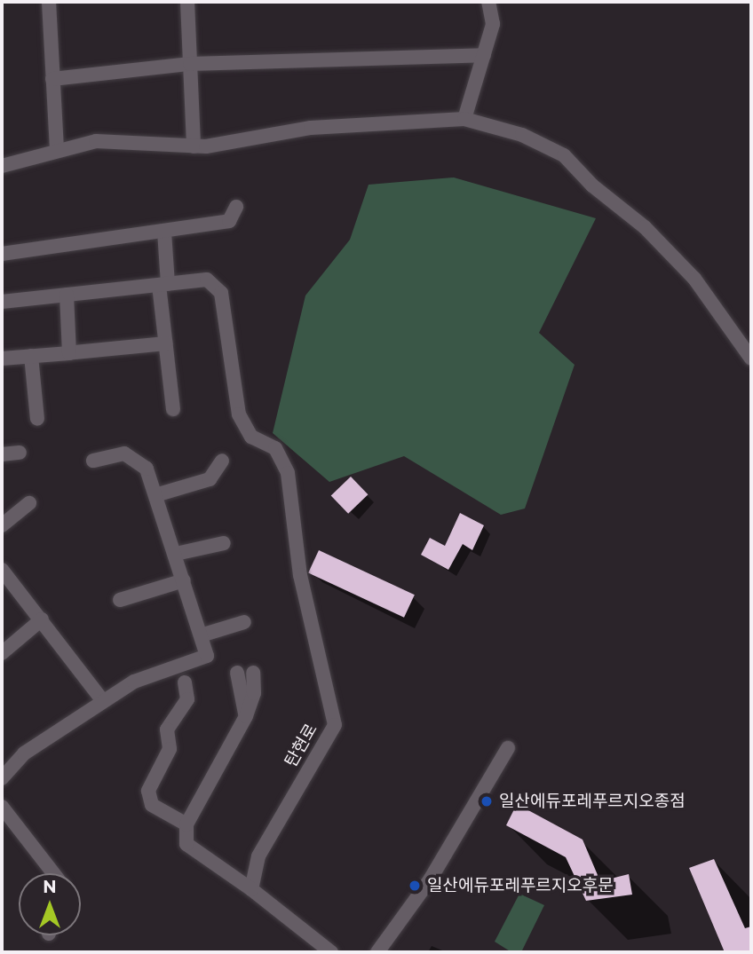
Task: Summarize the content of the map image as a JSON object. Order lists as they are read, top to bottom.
{
  "streets": {
    "street": ["탄현로"]
  },
  "places": ["일산에듀포레푸르지오종점", "일산에듀포레푸르지오후문"],
  "north": "top"
}
